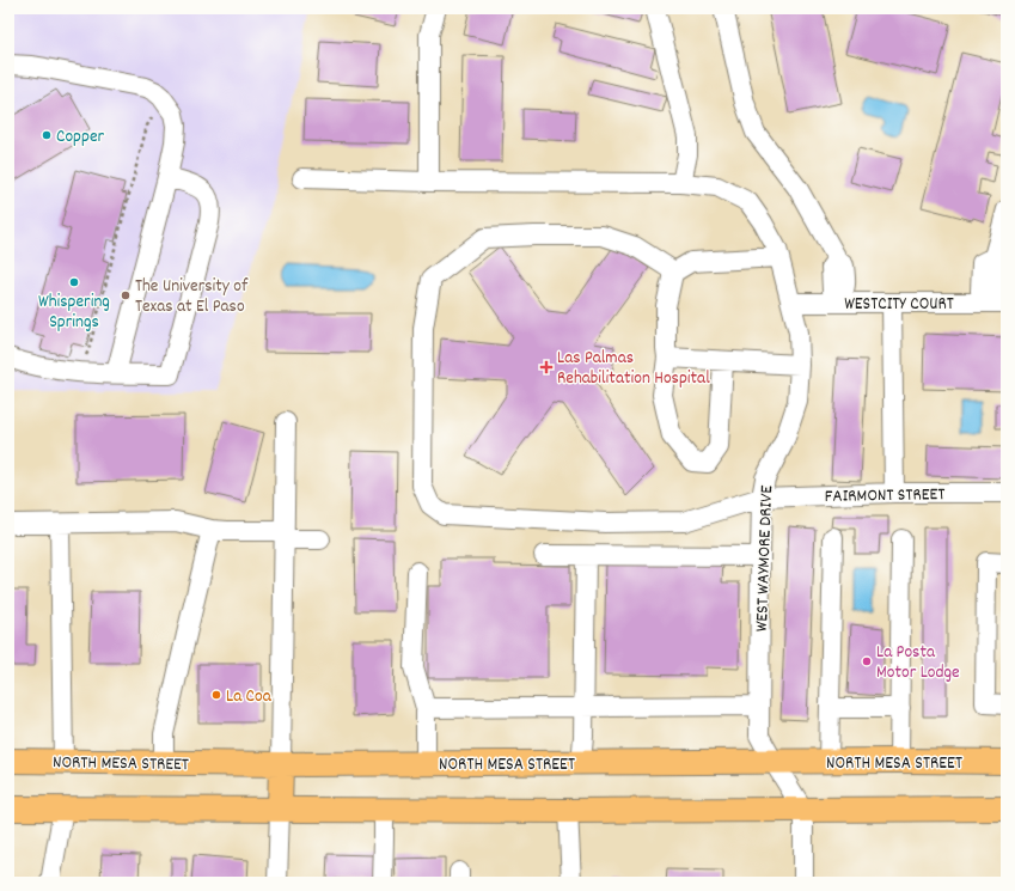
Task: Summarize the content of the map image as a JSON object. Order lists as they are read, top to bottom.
{
  "streets": {
    "main road": ["NORTH MESA STREET"],
    "street": ["WESTCITY COURT", "FAIRMONT STREET", "WEST WAYMORE DRIVE"]
  },
  "crossings": [
    ["WESTCITY COURT", "WEST WAYMORE DRIVE"],
    ["FAIRMONT STREET", "WEST WAYMORE DRIVE"],
    ["WEST WAYMORE DRIVE", "NORTH MESA STREET"]
  ],
  "places": {
    "other": [
      "Copper",
      "Whispering Springs",
      "The University of Texas at El Paso",
      "La Posta Motor Lodge",
      "La Coa"
    ],
    "health": ["Las Palmas Rehabilitation Hospital"]
  }
}
